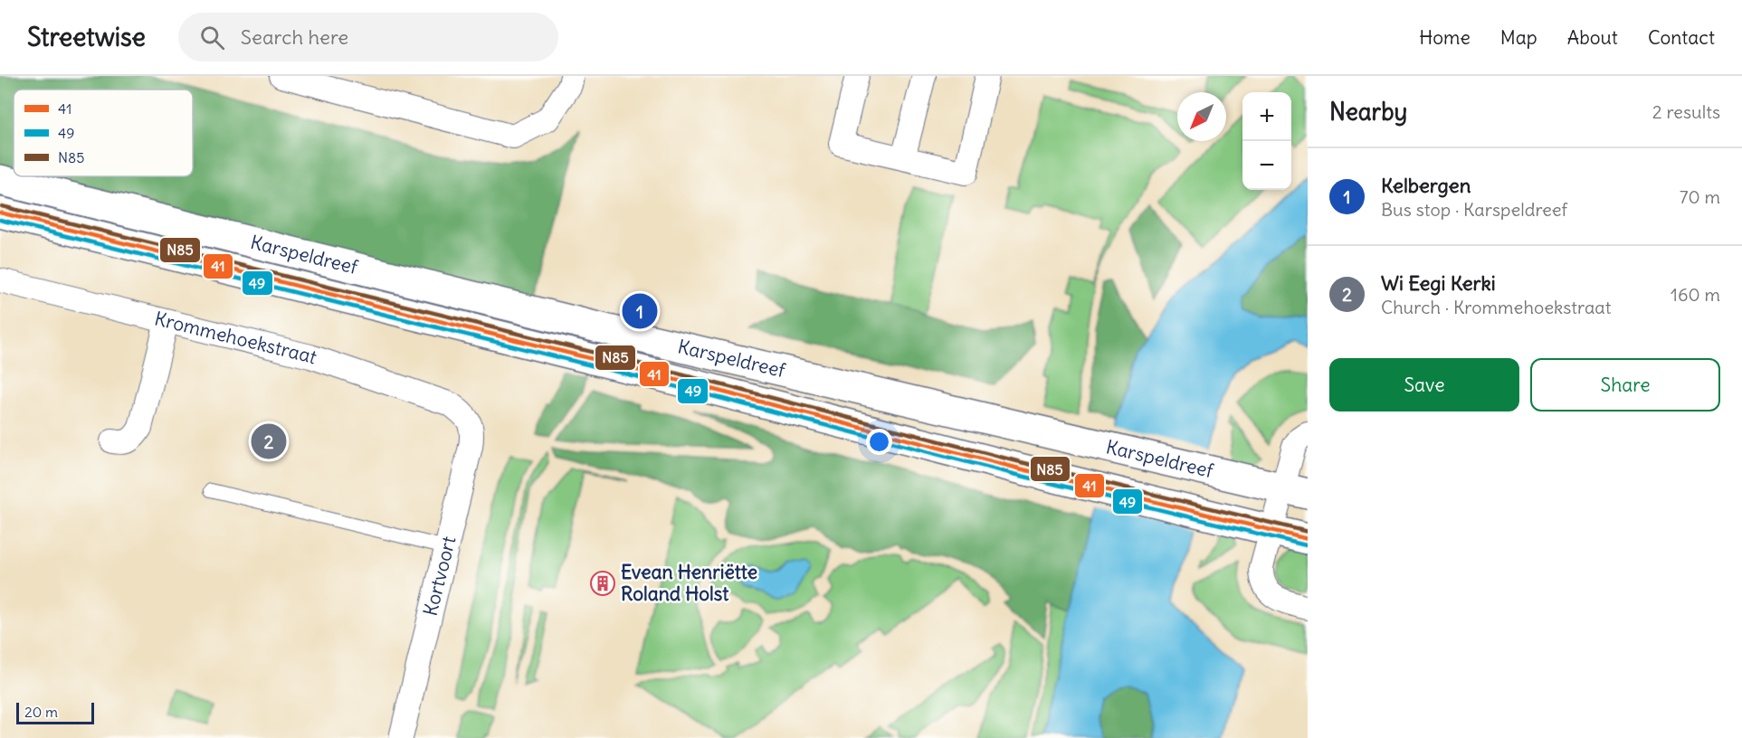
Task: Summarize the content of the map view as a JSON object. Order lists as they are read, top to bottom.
{
  "streets": {
    "street": ["Karspeldreef", "Krommehoekstraat", "Kortvoort"]
  },
  "crossings": [
    ["Krommehoekstraat", "Kortvoort"]
  ],
  "places": {
    "building": ["Evean Henriëtte Roland Holst"]
  },
  "lines": ["transit line N85", "transit line 41", "transit line 49"],
  "legend": ["41", "49", "N85"],
  "scale_bar": "20 m",
  "north": "bottom left",
  "page": {
    "header": "Streetwise",
    "search": "Search here",
    "nav": [
      "Home",
      "Map",
      "About",
      "Contact"
    ],
    "heading": ["Nearby", "2 results"],
    "map_buttons": ["+", "−"],
    "list": [
      {
        "mark": "1",
        "name": "Kelbergen",
        "note": "Bus stop · Karspeldreef",
        "value": "70 m"
      },
      {
        "mark": "2",
        "name": "Wi Eegi Kerki",
        "note": "Church · Krommehoekstraat",
        "value": "160 m"
      }
    ],
    "pins": ["1", "2"],
    "buttons": ["Save", "Share"],
    "scale": "20 m"
  }
}
